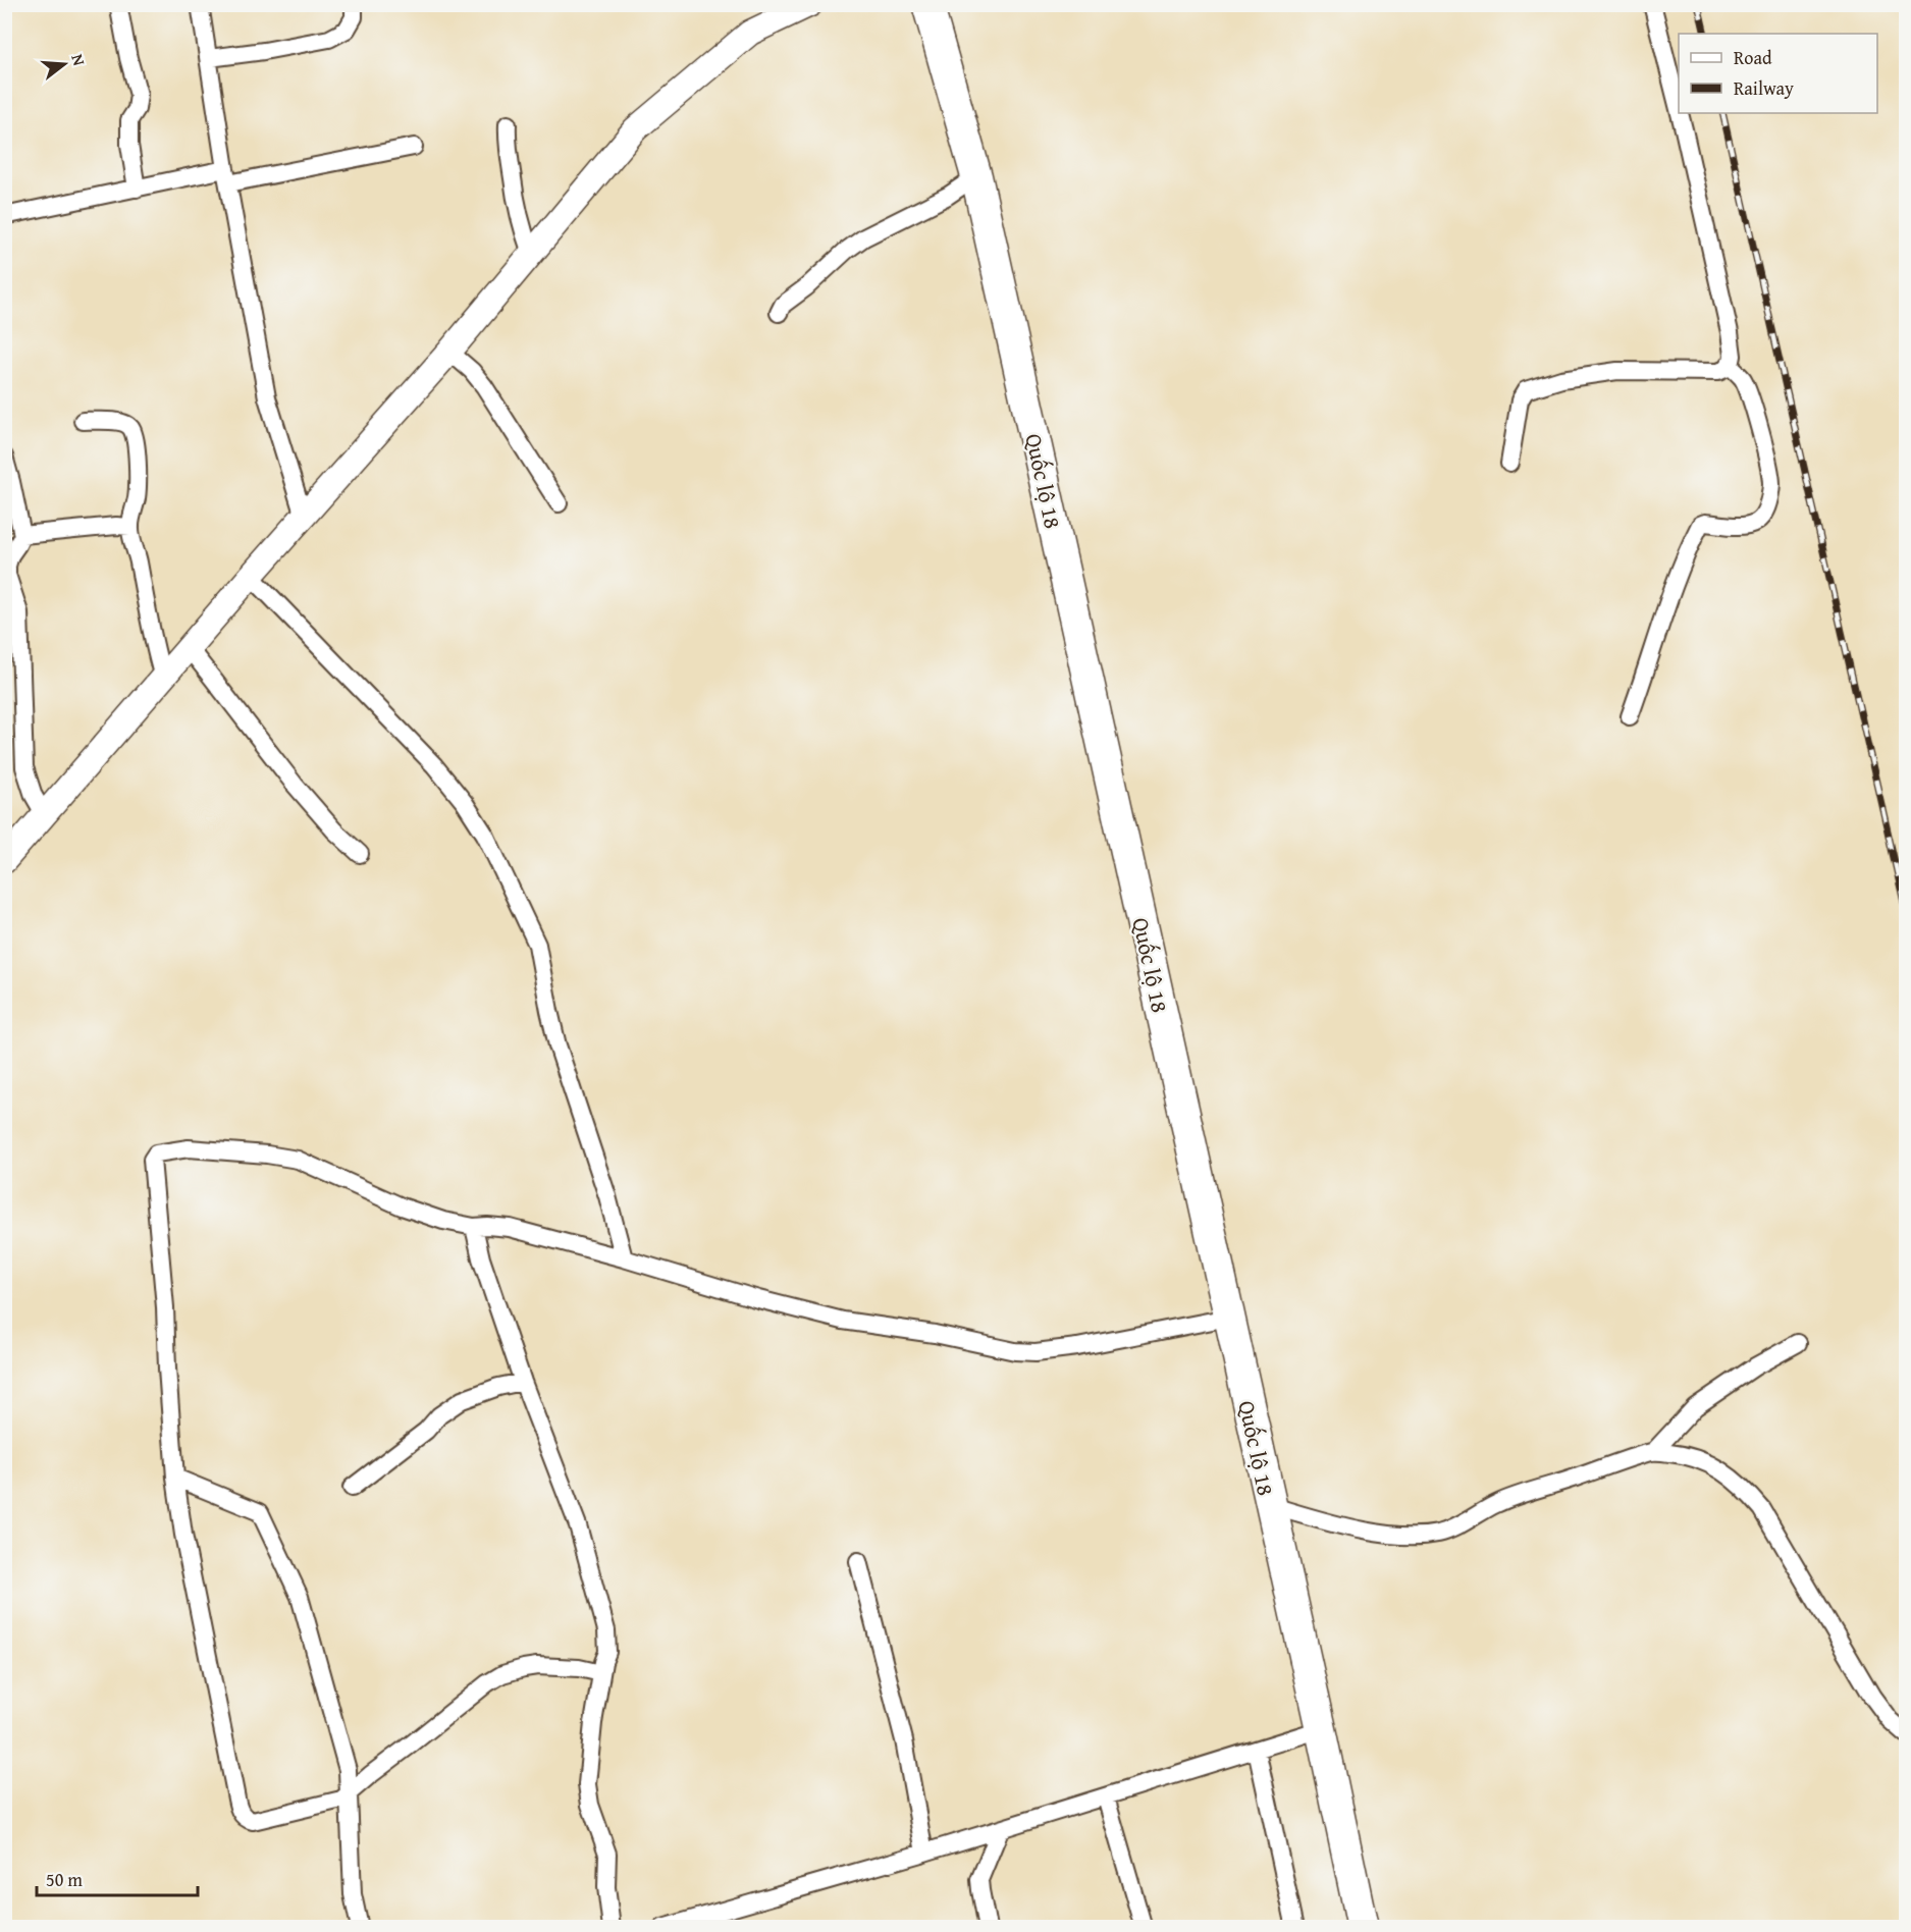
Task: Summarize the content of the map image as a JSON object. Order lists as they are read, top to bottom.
{
  "streets": {
    "highway": ["Quốc lộ 18"]
  },
  "legend": ["Road", "Railway"],
  "scale_bar": "50 m",
  "north": "right"
}
